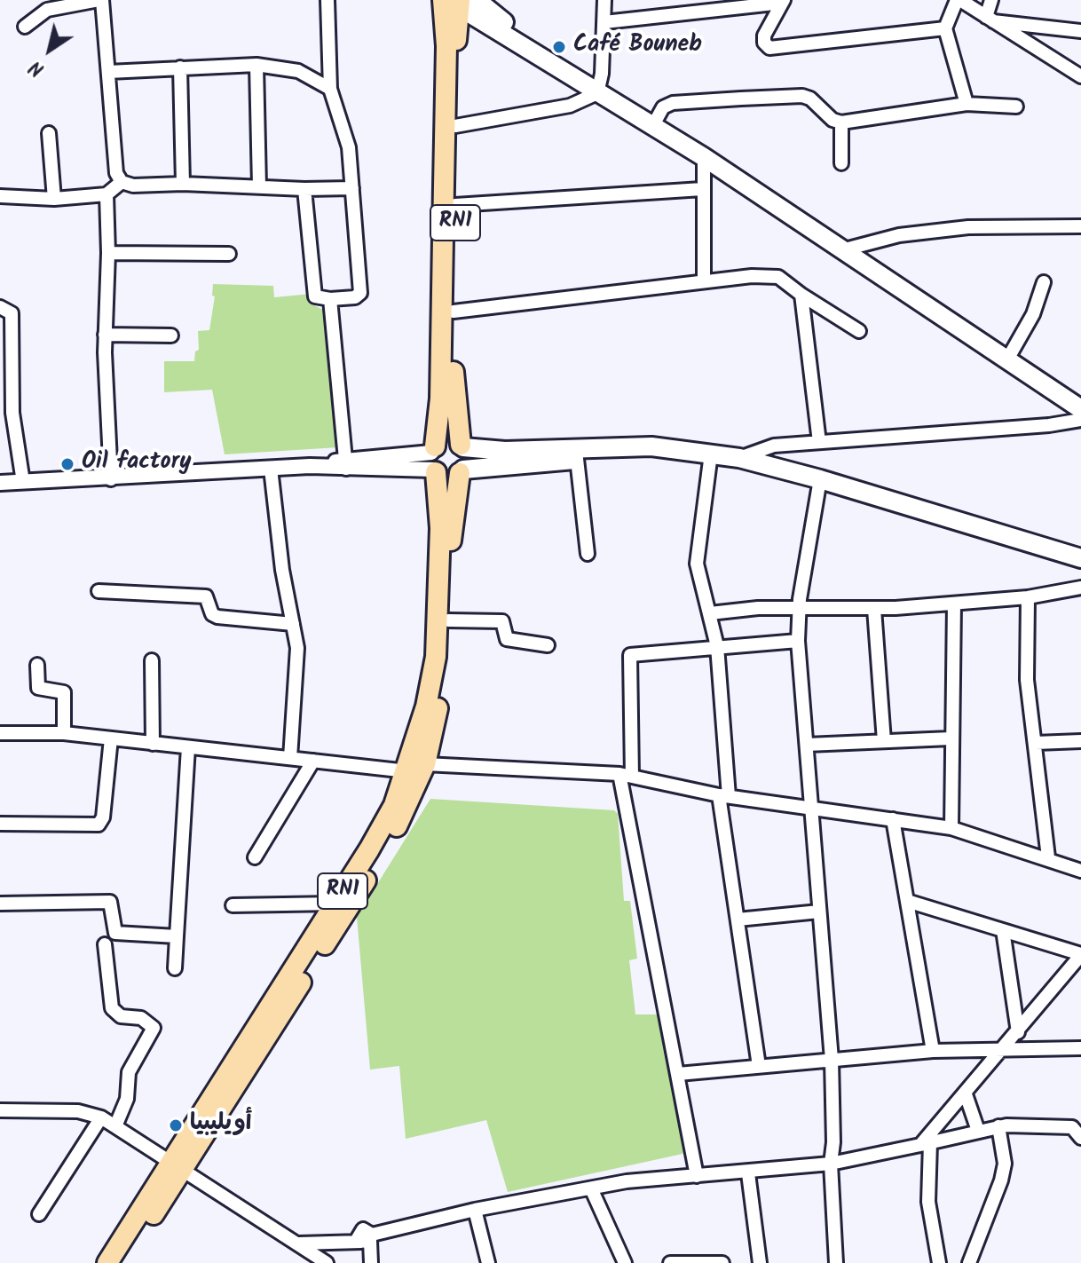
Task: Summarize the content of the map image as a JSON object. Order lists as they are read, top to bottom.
{
  "streets": {
    "main road": ["RN1"]
  },
  "places": ["Café Bouneb", "Oil factory", "أويليبيا"],
  "north": "bottom left"
}
